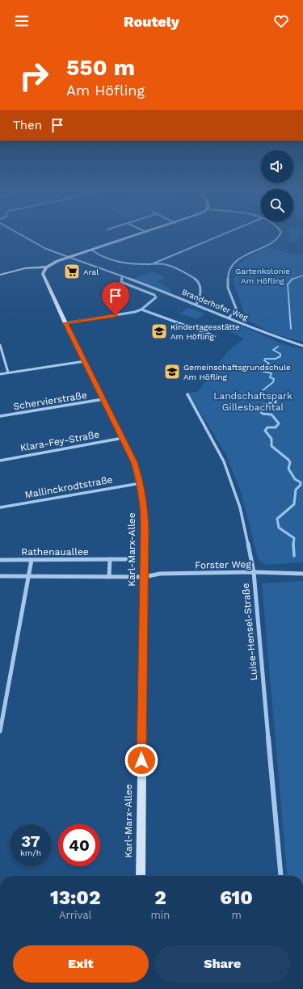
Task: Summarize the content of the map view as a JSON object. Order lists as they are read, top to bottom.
{
  "streets": {
    "street": [
      "Branderhofer Weg",
      "Schervierstraße",
      "Klara-Fey-Straße",
      "Mallinckrodtstraße",
      "Karl-Marx-Allee",
      "Rathenauallee",
      "Forster Weg",
      "Luise-Hensel-Straße"
    ]
  },
  "crossings": [
    ["Schervierstraße", "Karl-Marx-Allee"],
    ["Klara-Fey-Straße", "Karl-Marx-Allee"],
    ["Mallinckrodtstraße", "Karl-Marx-Allee"],
    ["Karl-Marx-Allee", "Forster Weg"],
    ["Forster Weg", "Luise-Hensel-Straße"]
  ],
  "parks": ["Gartenkolonie Am Höfling", "Landschaftspark Gillesbachtal"],
  "places": {
    "supermarket": ["Aral"],
    "school or university": ["Kindertagesstätte Am Höfling", "Gemeinschaftsgrundschule Am Höfling"]
  },
  "page": {
    "header": "Routely",
    "turn": ["550 m", "Am Höfling"],
    "then": "Then",
    "speed": "37 km/h",
    "limit": "40",
    "eta": [
      "13:02",
      "Arrival",
      "2",
      "min",
      "610",
      "m"
    ],
    "buttons": ["Exit", "Share"]
  }
}
